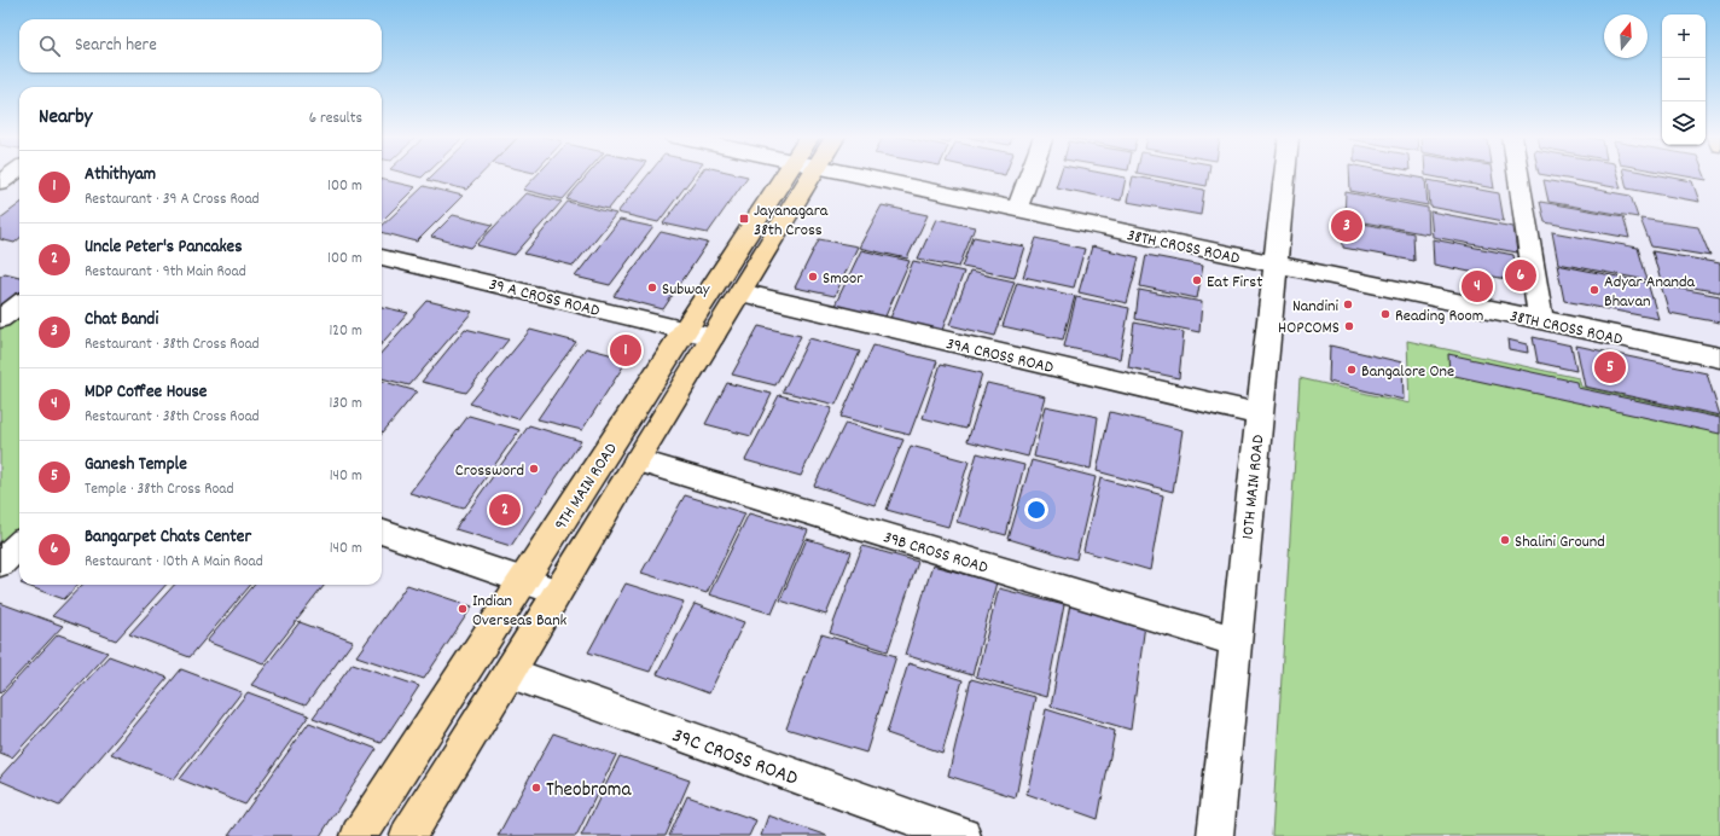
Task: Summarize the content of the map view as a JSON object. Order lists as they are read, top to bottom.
{
  "streets": {
    "main road": ["9TH MAIN ROAD"],
    "street": [
      "38TH CROSS ROAD",
      "39 A CROSS ROAD",
      "39A CROSS ROAD",
      "10TH MAIN ROAD",
      "39B CROSS ROAD",
      "39C CROSS ROAD"
    ]
  },
  "crossings": [
    ["38TH CROSS ROAD", "10TH MAIN ROAD"],
    ["39 A CROSS ROAD", "9TH MAIN ROAD"],
    ["39A CROSS ROAD", "9TH MAIN ROAD"],
    ["39A CROSS ROAD", "10TH MAIN ROAD"],
    ["9TH MAIN ROAD", "39B CROSS ROAD"],
    ["9TH MAIN ROAD", "39C CROSS ROAD"],
    ["10TH MAIN ROAD", "39B CROSS ROAD"]
  ],
  "places": {
    "transit": ["Jayanagara 38th Cross"],
    "other": [
      "Smoor",
      "Eat First",
      "Subway",
      "Adyar Ananda Bhavan",
      "Nandini",
      "Reading Room",
      "HOPCOMS",
      "Bangalore One",
      "Crossword",
      "Shalini Ground",
      "Indian Overseas Bank",
      "Theobroma"
    ]
  },
  "north": "top",
  "page": {
    "map_buttons": ["+", "−"],
    "search": "Search here",
    "heading": ["Nearby", "6 results"],
    "list": [
      {
        "mark": "1",
        "name": "Athithyam",
        "note": "Restaurant · 39 A Cross Road",
        "value": "100 m"
      },
      {
        "mark": "2",
        "name": "Uncle Peter's Pancakes",
        "note": "Restaurant · 9th Main Road",
        "value": "100 m"
      },
      {
        "mark": "3",
        "name": "Chat Bandi",
        "note": "Restaurant · 38th Cross Road",
        "value": "120 m"
      },
      {
        "mark": "4",
        "name": "MDP Coffee House",
        "note": "Restaurant · 38th Cross Road",
        "value": "130 m"
      },
      {
        "mark": "5",
        "name": "Ganesh Temple",
        "note": "Temple · 38th Cross Road",
        "value": "140 m"
      },
      {
        "mark": "6",
        "name": "Bangarpet Chats Center",
        "note": "Restaurant · 10th A Main Road",
        "value": "140 m"
      }
    ],
    "pins": [
      "3",
      "6",
      "4",
      "1",
      "5",
      "2"
    ]
  }
}
